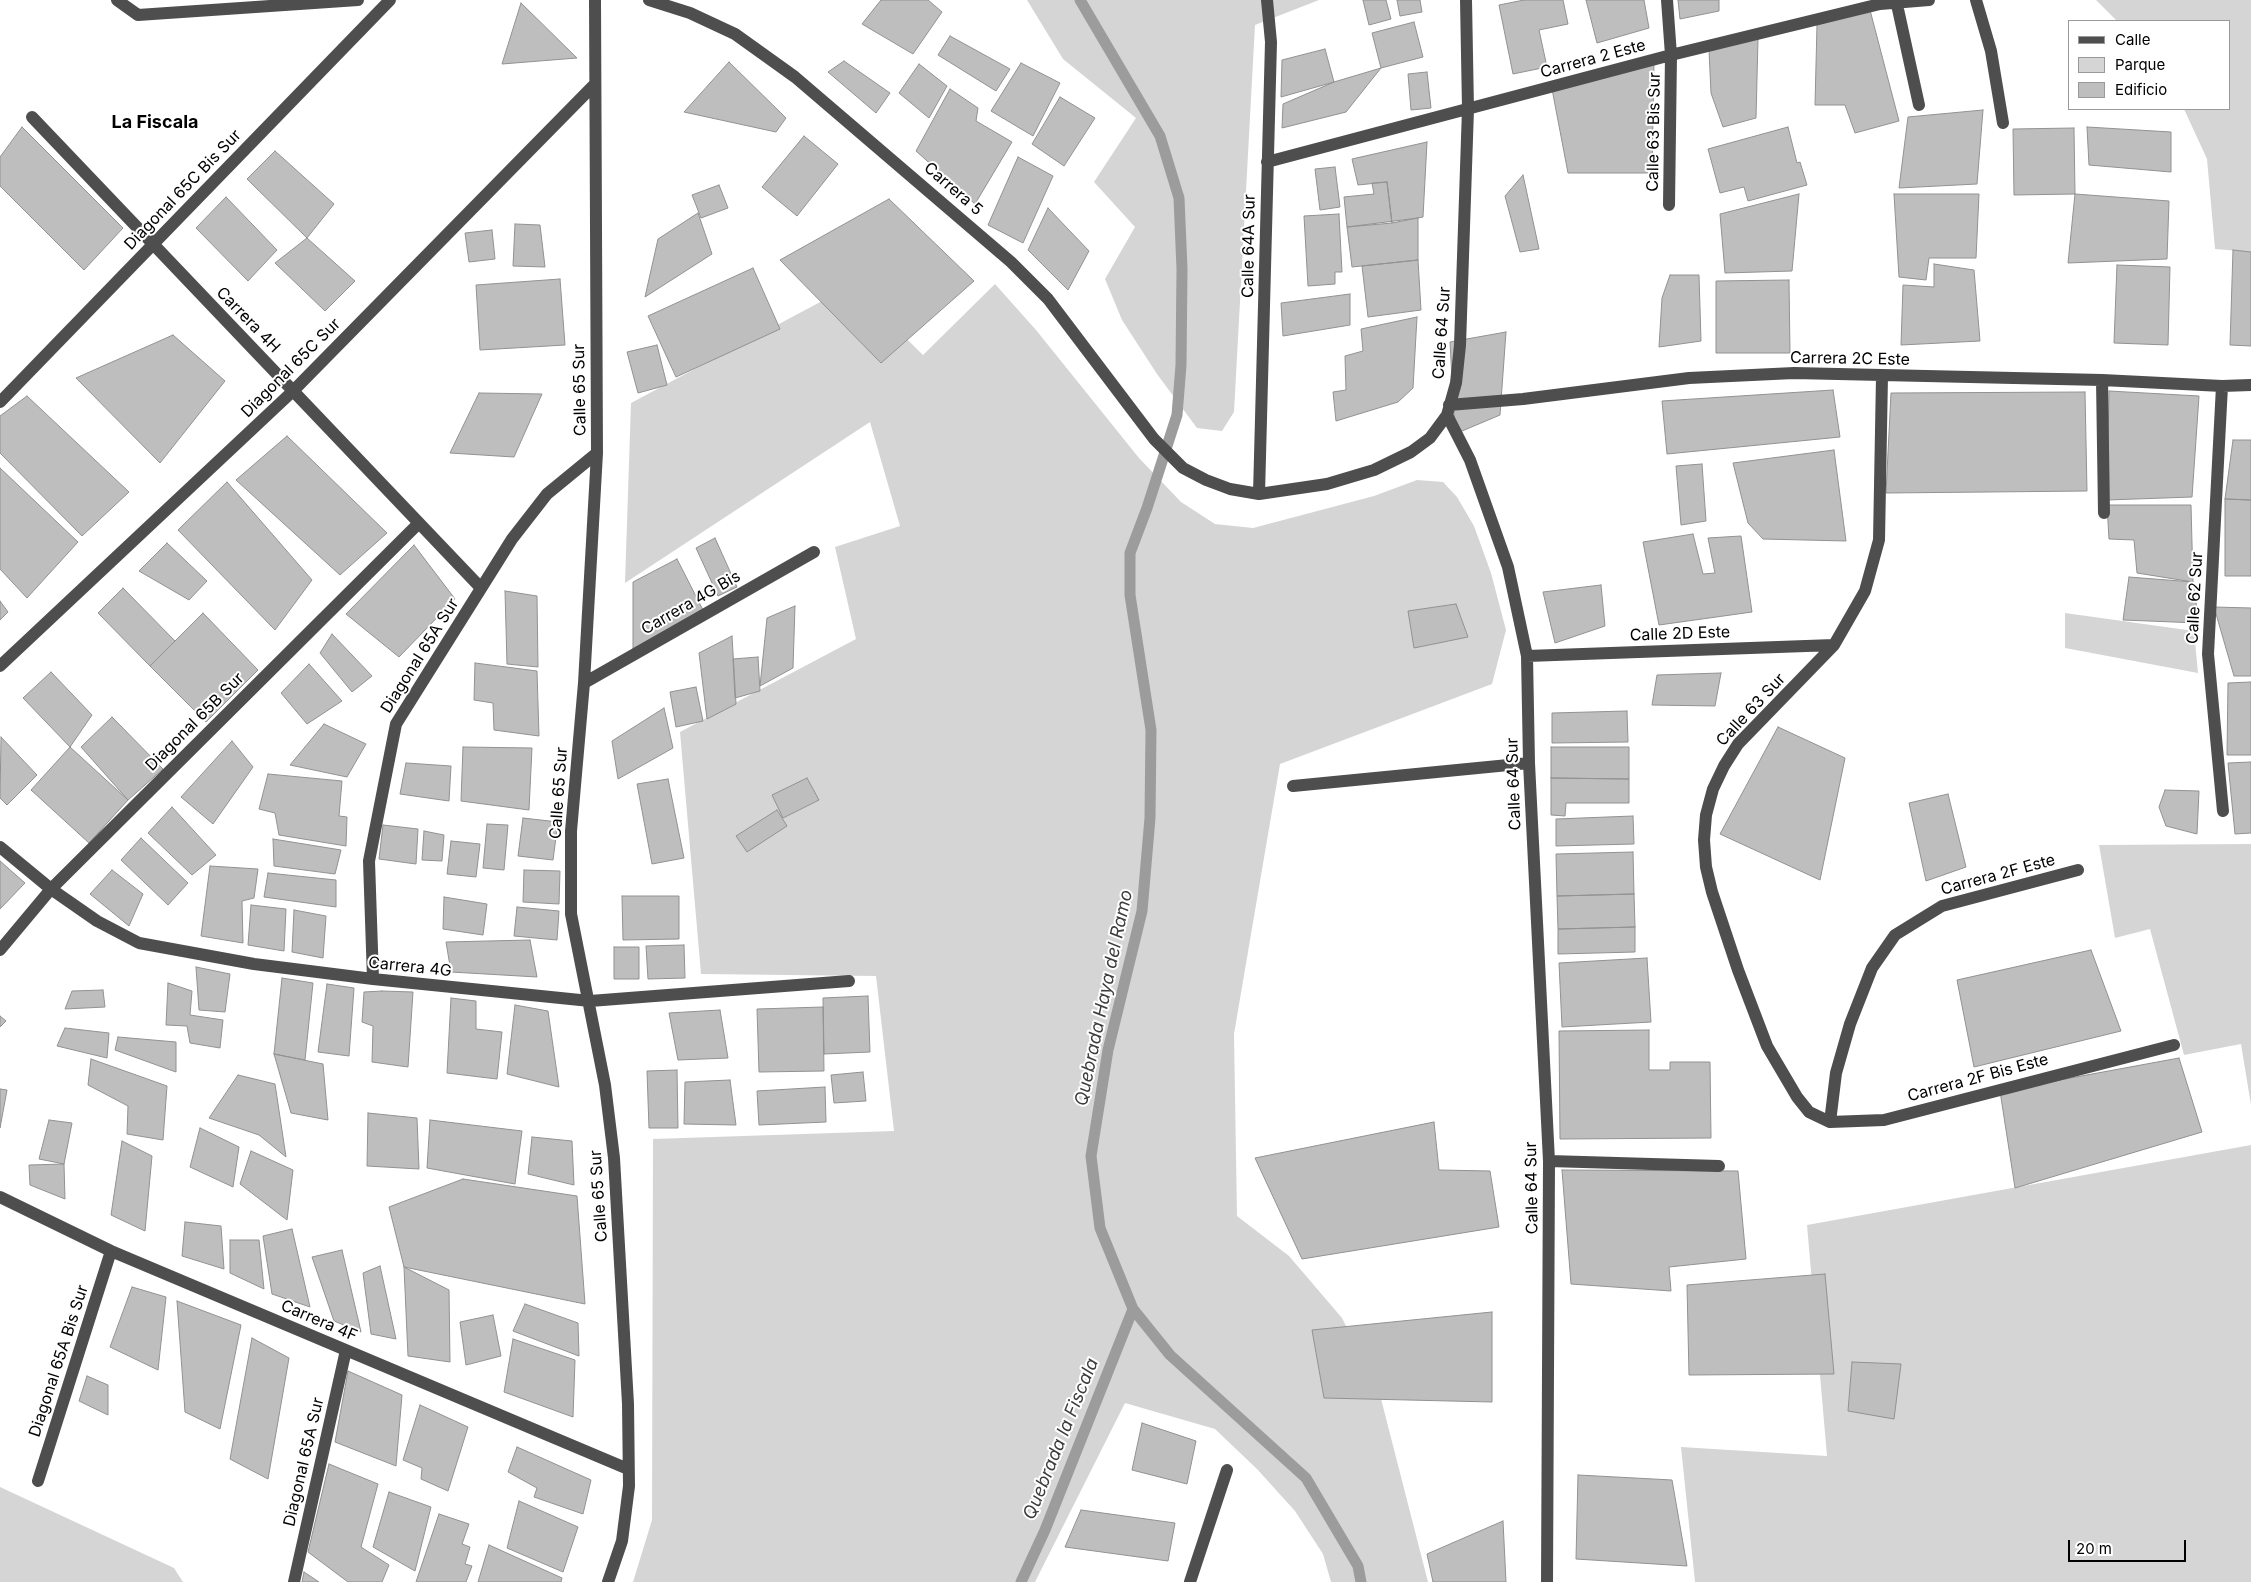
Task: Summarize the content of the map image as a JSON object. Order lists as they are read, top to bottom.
{
  "streets": {
    "street": [
      "Carrera 2 Este",
      "Calle 63 Bis Sur",
      "Carrera 5",
      "Diagonal 65C Bis Sur",
      "Calle 64A Sur",
      "Carrera 4H",
      "Calle 64 Sur",
      "Carrera 2C Este",
      "Diagonal 65C Sur",
      "Calle 65 Sur",
      "Calle 62 Sur",
      "Carrera 4G Bis",
      "Calle 2D Este",
      "Diagonal 65A Sur",
      "Calle 63 Sur",
      "Diagonal 65B Sur",
      "Carrera 2F Este",
      "Carrera 4G",
      "Carrera 2F Bis Este",
      "Carrera 4F",
      "Diagonal 65A Bis Sur"
    ]
  },
  "crossings": [
    ["Carrera 2 Este", "Calle 63 Bis Sur"],
    ["Carrera 2 Este", "Calle 64A Sur"],
    ["Carrera 2 Este", "Calle 64 Sur"],
    ["Carrera 5", "Calle 64A Sur"],
    ["Diagonal 65C Bis Sur", "Carrera 4H"],
    ["Carrera 4H", "Diagonal 65C Sur"],
    ["Carrera 4H", "Diagonal 65A Sur"],
    ["Carrera 4H", "Diagonal 65B Sur"],
    ["Calle 64 Sur", "Carrera 2C Este"],
    ["Calle 64 Sur", "Calle 2D Este"],
    ["Carrera 2C Este", "Calle 62 Sur"],
    ["Carrera 2C Este", "Calle 63 Sur"],
    ["Diagonal 65C Sur", "Calle 65 Sur"],
    ["Calle 65 Sur", "Carrera 4G Bis"],
    ["Calle 65 Sur", "Diagonal 65A Sur"],
    ["Calle 65 Sur", "Carrera 4G"],
    ["Calle 65 Sur", "Carrera 4F"],
    ["Calle 2D Este", "Calle 63 Sur"],
    ["Diagonal 65A Sur", "Carrera 4G"],
    ["Diagonal 65A Sur", "Carrera 4F"],
    ["Calle 63 Sur", "Carrera 2F Bis Este"],
    ["Diagonal 65B Sur", "Carrera 4G"],
    ["Carrera 2F Este", "Carrera 2F Bis Este"],
    ["Carrera 4F", "Diagonal 65A Bis Sur"]
  ],
  "districts": ["La Fiscala"],
  "water": ["Quebrada Haya del Ramo", "Quebrada la Fiscala"],
  "legend": ["Calle", "Parque", "Edificio"],
  "scale_bar": "20 m"
}
